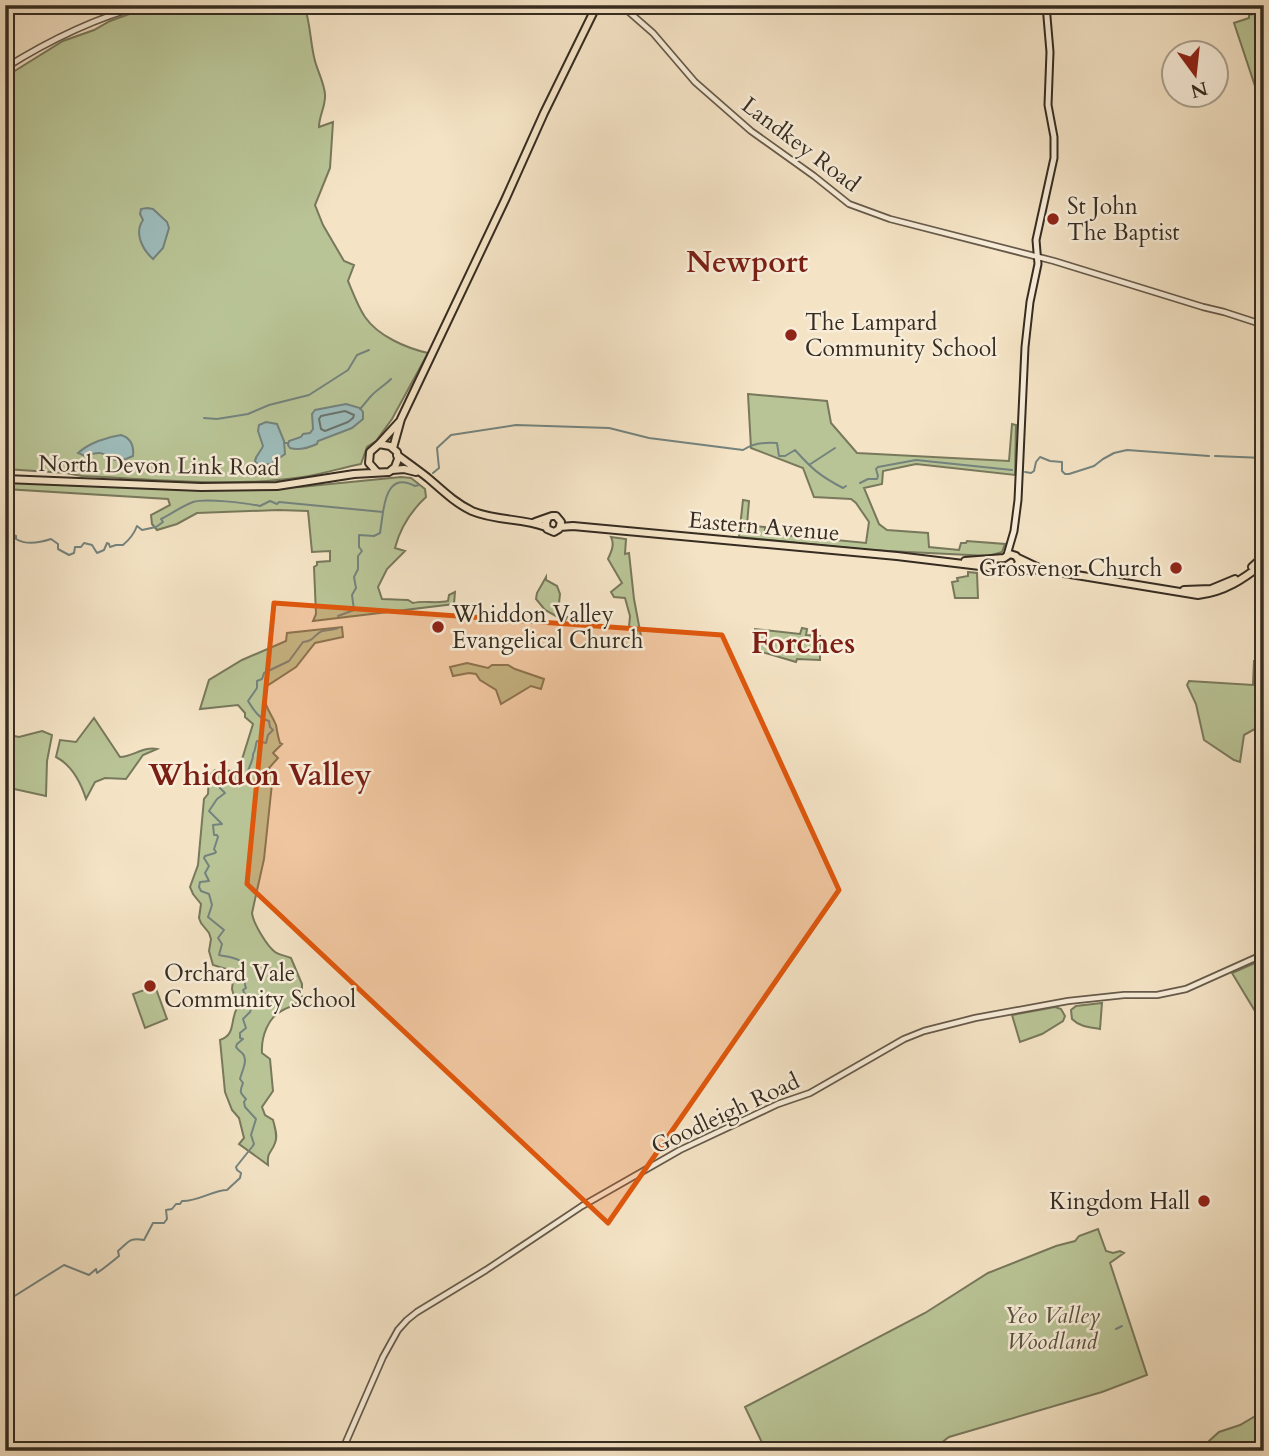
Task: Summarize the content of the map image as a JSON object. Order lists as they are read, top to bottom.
{
  "streets": {
    "main road": ["North Devon Link Road", "Eastern Avenue"],
    "street": ["Landkey Road", "Goodleigh Road"]
  },
  "districts": ["Newport", "Forches", "Whiddon Valley"],
  "parks": ["Yeo Valley Woodland"],
  "places": [
    "St John The Baptist",
    "The Lampard Community School",
    "Grosvenor Church",
    "Whiddon Valley Evangelical Church",
    "Orchard Vale Community School",
    "Kingdom Hall"
  ],
  "north": "bottom"
}
